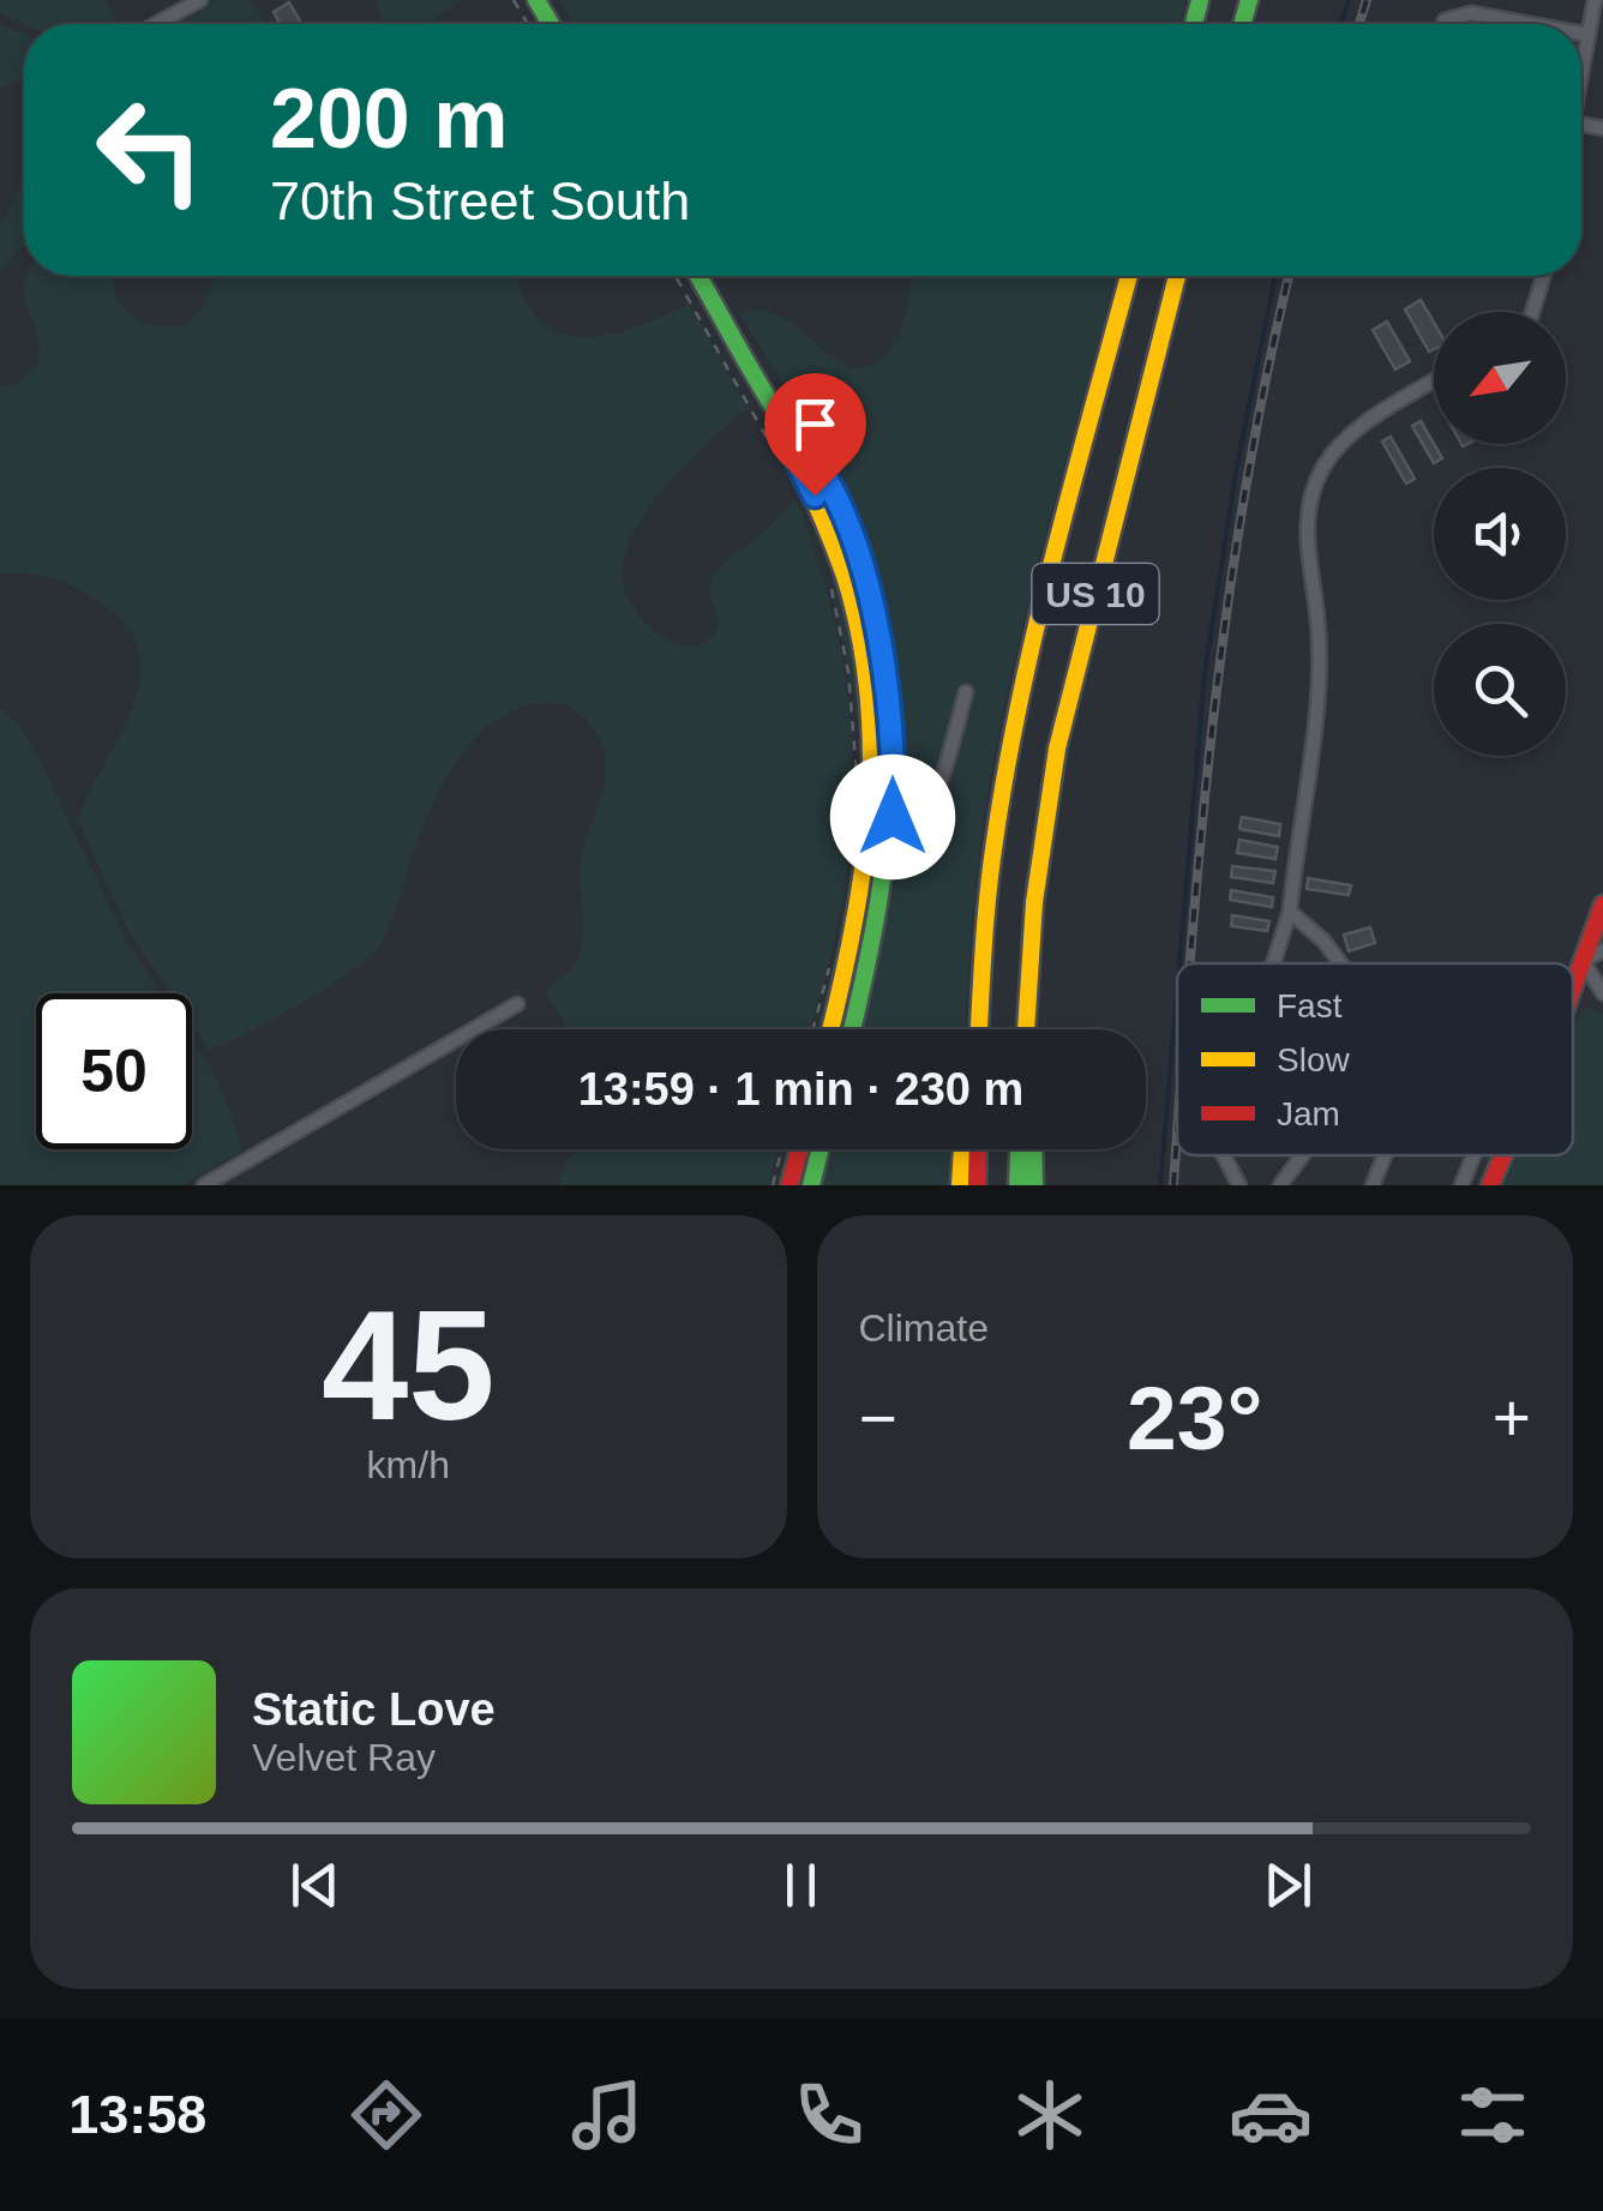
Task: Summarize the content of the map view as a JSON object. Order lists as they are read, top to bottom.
{
  "streets": {
    "main road": ["US 10"]
  },
  "legend": ["Fast", "Slow", "Jam"],
  "north": "bottom left",
  "page": {
    "turn": ["200 m", "70th Street South"],
    "limit": "50",
    "trip": "13:59 · 1 min · 230 m",
    "tile": [
      ["45", "km/h"],
      "Climate"
    ],
    "heat": ["−", "23°", "+"],
    "song": ["Static Love", "Velvet Ray"],
    "tabs": "13:58"
  }
}
